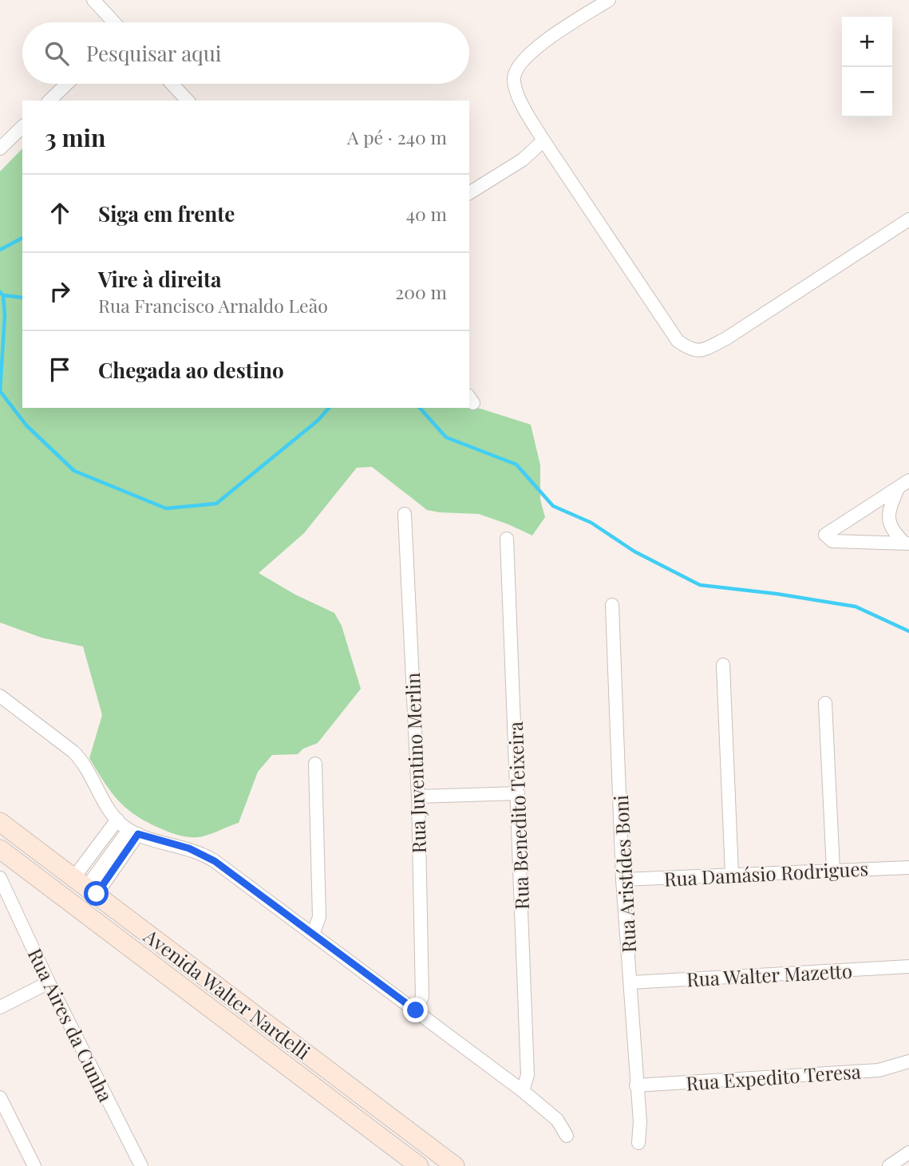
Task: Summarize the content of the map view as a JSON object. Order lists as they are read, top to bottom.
{
  "streets": {
    "street": [
      "Rua Juventino Merlin",
      "Rua Benedito Teixeira",
      "Rua Damásio Rodrigues",
      "Rua Aristídes Boni",
      "Rua Walter Mazetto",
      "Avenida Walter Nardelli",
      "Rua Aires da Cunha",
      "Rua Expedito Teresa"
    ]
  },
  "crossings": [
    ["Rua Damásio Rodrigues", "Rua Aristídes Boni"],
    ["Rua Aristídes Boni", "Rua Walter Mazetto"],
    ["Rua Aristídes Boni", "Rua Expedito Teresa"],
    ["Avenida Walter Nardelli", "Rua Aires da Cunha"]
  ],
  "page": {
    "map_buttons": ["+", "−"],
    "search": "Pesquisar aqui",
    "heading": ["3 min", "A pé · 240 m"],
    "list": [
      ["Siga em frente", "40 m"],
      ["Vire à direita", "Rua Francisco Arnaldo Leão", "200 m"],
      "Chegada ao destino"
    ]
  }
}
